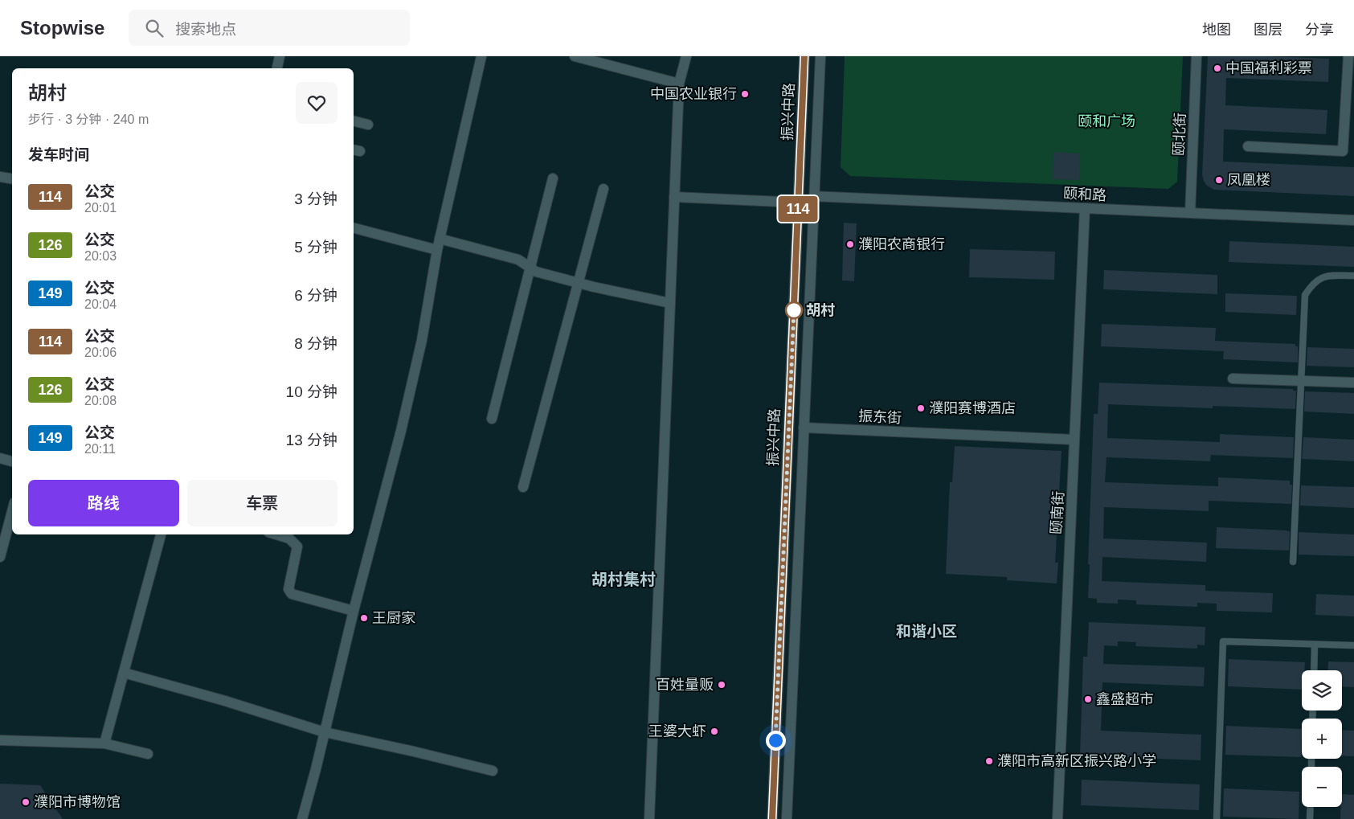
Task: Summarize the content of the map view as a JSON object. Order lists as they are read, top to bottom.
{
  "streets": {
    "street": [
      "振兴中路",
      "颐北街",
      "颐和路",
      "振东街",
      "颐南街"
    ]
  },
  "crossings": [
    ["振兴中路", "颐和路"],
    ["振兴中路", "振东街"],
    ["颐北街", "颐和路"],
    ["颐和路", "颐南街"],
    ["振东街", "颐南街"]
  ],
  "districts": ["胡村集村", "和谐小区"],
  "parks": ["颐和广场"],
  "places": [
    "中国福利彩票",
    "中国农业银行",
    "凤凰楼",
    "濮阳农商银行",
    "胡村",
    "濮阳赛博酒店",
    "王厨家",
    "百姓量贩",
    "鑫盛超市",
    "王婆大虾",
    "濮阳市高新区振兴路小学",
    "濮阳市博物馆"
  ],
  "lines": ["bus line 114"],
  "page": {
    "header": "Stopwise",
    "search": "搜索地点",
    "nav": ["地图", "图层", "分享"],
    "on_map": "114",
    "heading": [
      ["胡村", "步行 · 3 分钟 · 240 m"],
      "发车时间"
    ],
    "list": [
      {
        "mark": "114",
        "name": "公交",
        "note": "20:01",
        "value": "3 分钟"
      },
      {
        "mark": "126",
        "name": "公交",
        "note": "20:03",
        "value": "5 分钟"
      },
      {
        "mark": "149",
        "name": "公交",
        "note": "20:04",
        "value": "6 分钟"
      },
      {
        "mark": "114",
        "name": "公交",
        "note": "20:06",
        "value": "8 分钟"
      },
      {
        "mark": "126",
        "name": "公交",
        "note": "20:08",
        "value": "10 分钟"
      },
      {
        "mark": "149",
        "name": "公交",
        "note": "20:11",
        "value": "13 分钟"
      }
    ],
    "buttons": ["路线", "车票"],
    "map_buttons": ["+", "−"]
  }
}
